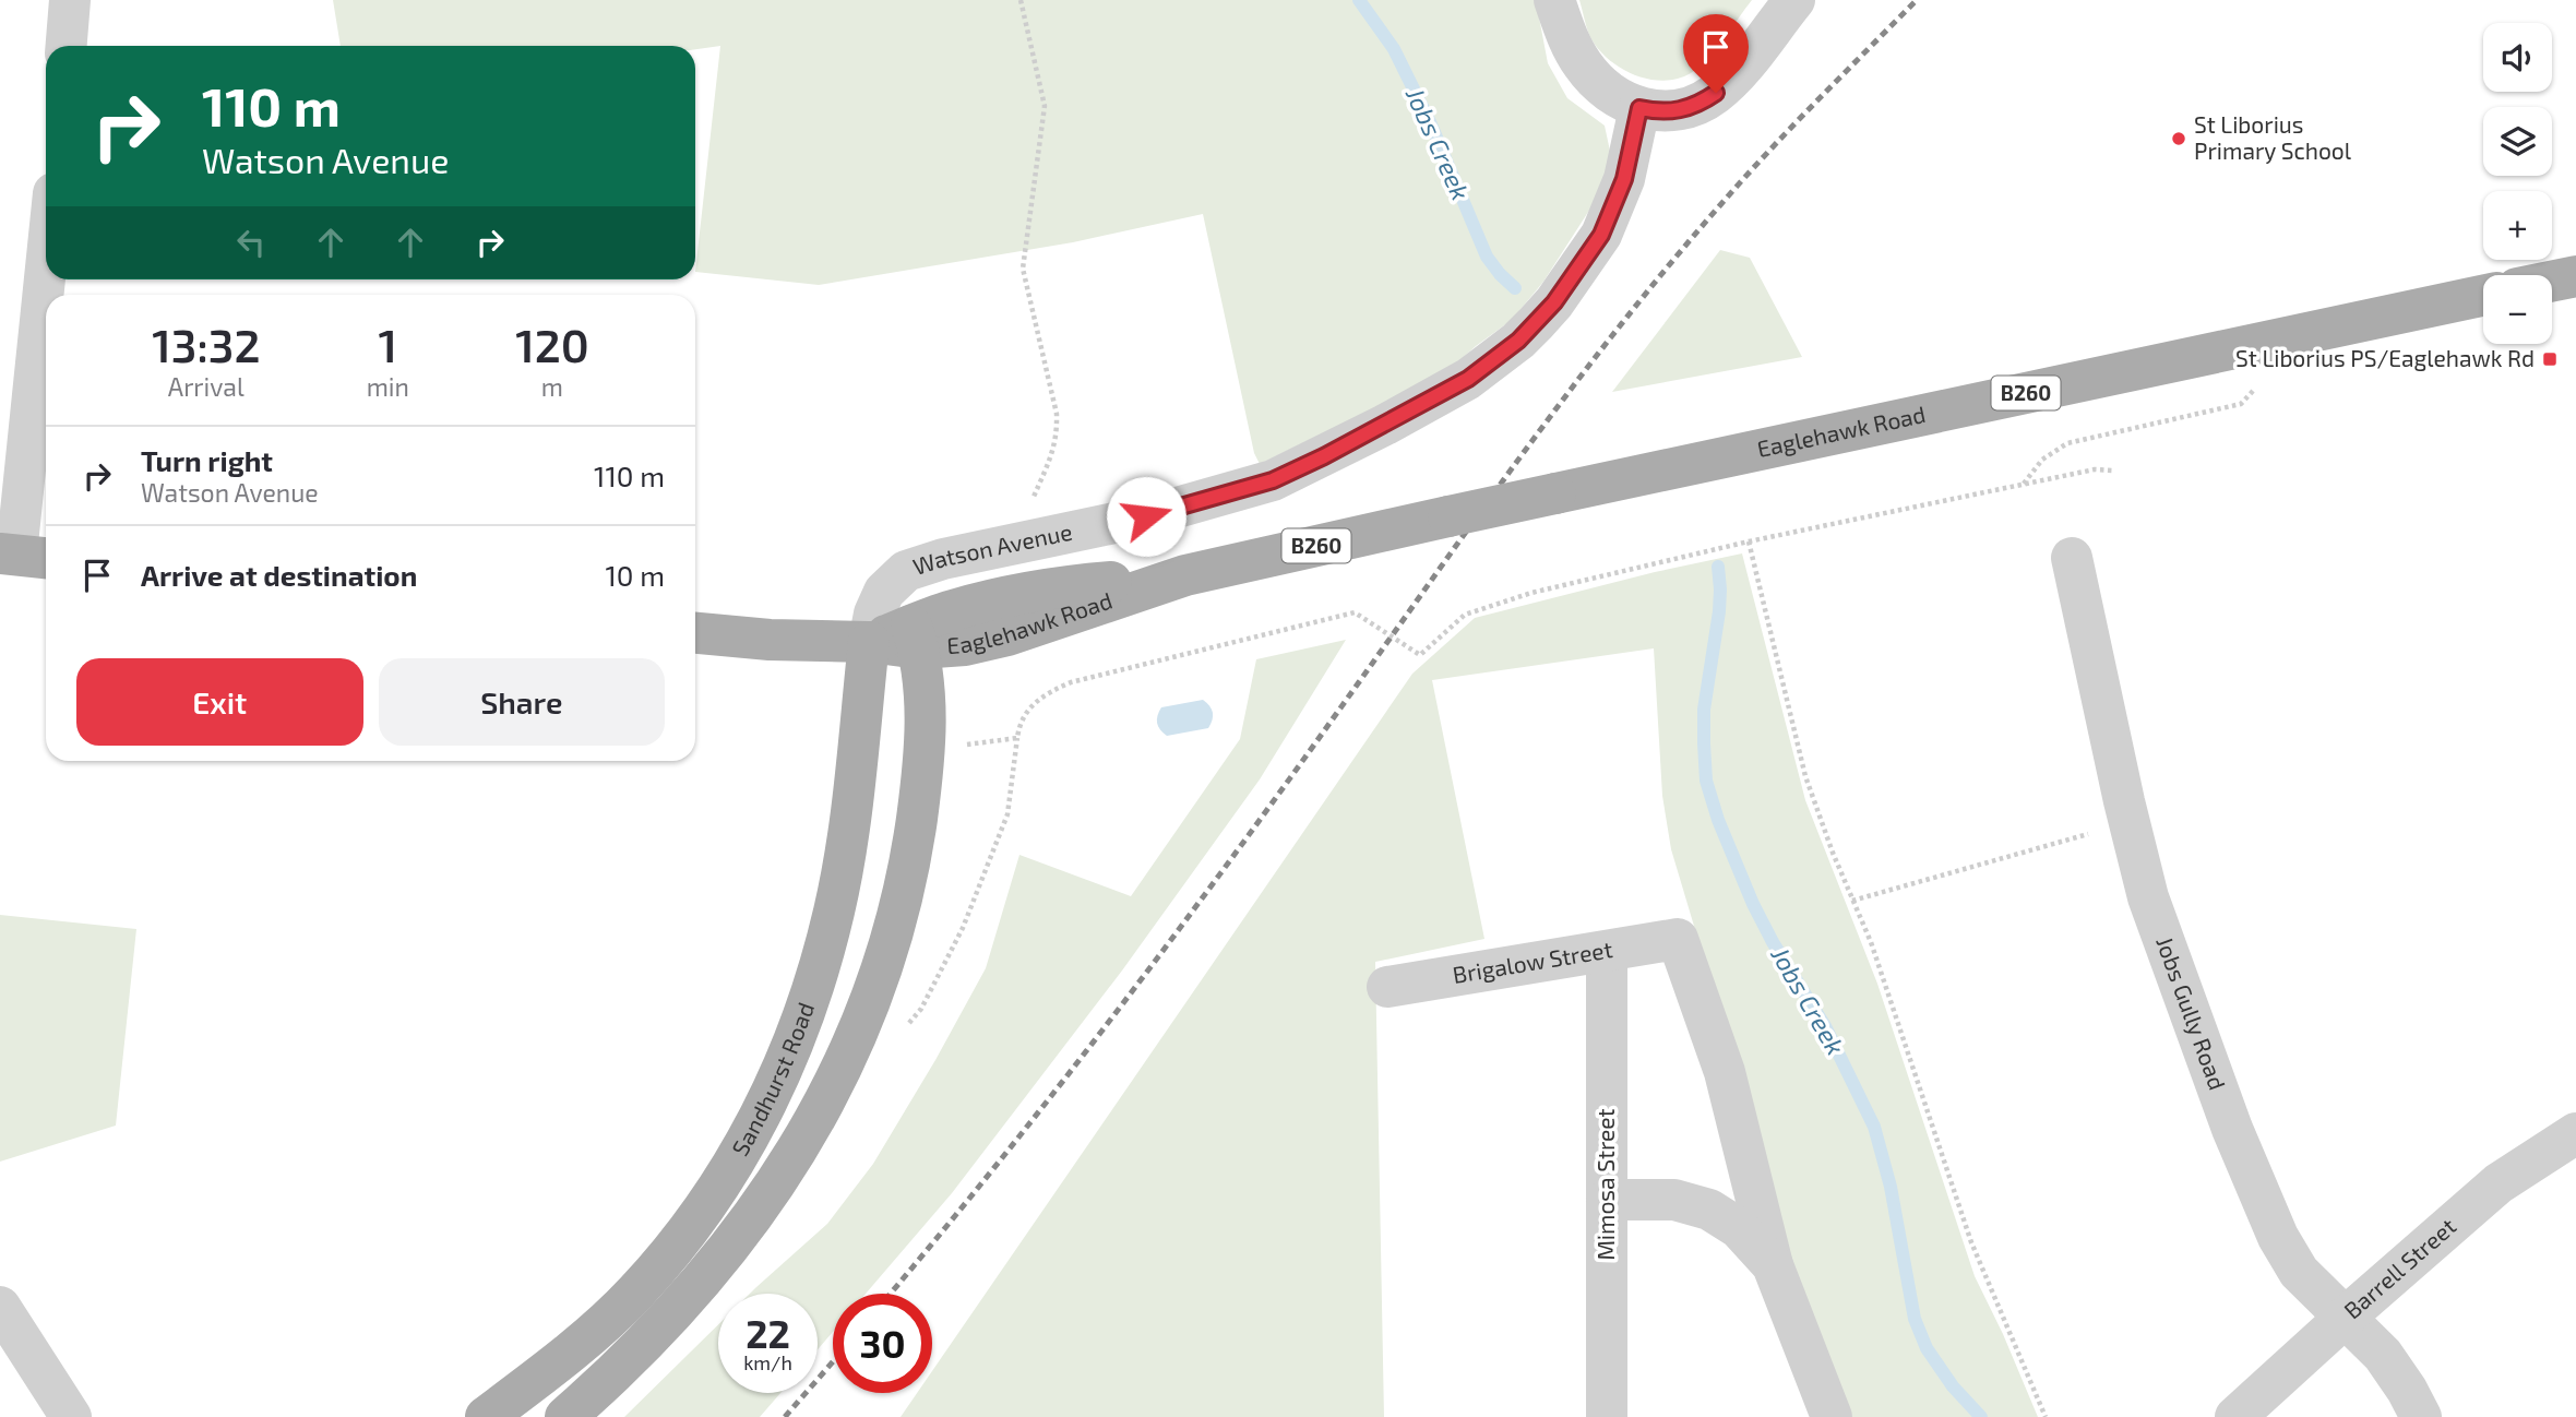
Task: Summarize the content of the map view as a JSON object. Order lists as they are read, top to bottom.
{
  "streets": {
    "main road": ["B260", "Eaglehawk Road", "Sandhurst Road"],
    "street": [
      "Watson Avenue",
      "Brigalow Street",
      "Jobs Gully Road",
      "Mimosa Street",
      "Barrell Street"
    ]
  },
  "crossings": [
    ["Eaglehawk Road", "Watson Avenue"],
    ["Eaglehawk Road", "Sandhurst Road"],
    ["Watson Avenue", "Sandhurst Road"],
    ["Brigalow Street", "Mimosa Street"],
    ["Jobs Gully Road", "Barrell Street"]
  ],
  "water": ["Jobs Creek"],
  "places": {
    "other": ["St Liborius Primary School"],
    "transit": ["St Liborius PS/Eaglehawk Rd"]
  },
  "page": {
    "map_buttons": ["+", "−"],
    "turn": ["110 m", "Watson Avenue"],
    "eta": [
      "13:32",
      "Arrival",
      "1",
      "min",
      "120",
      "m"
    ],
    "list": [
      {
        "name": "Turn right",
        "note": "Watson Avenue",
        "value": "110 m"
      },
      {
        "name": "Arrive at destination",
        "value": "10 m"
      }
    ],
    "buttons": ["Exit", "Share"],
    "speed": "22 km/h",
    "limit": "30"
  }
}
